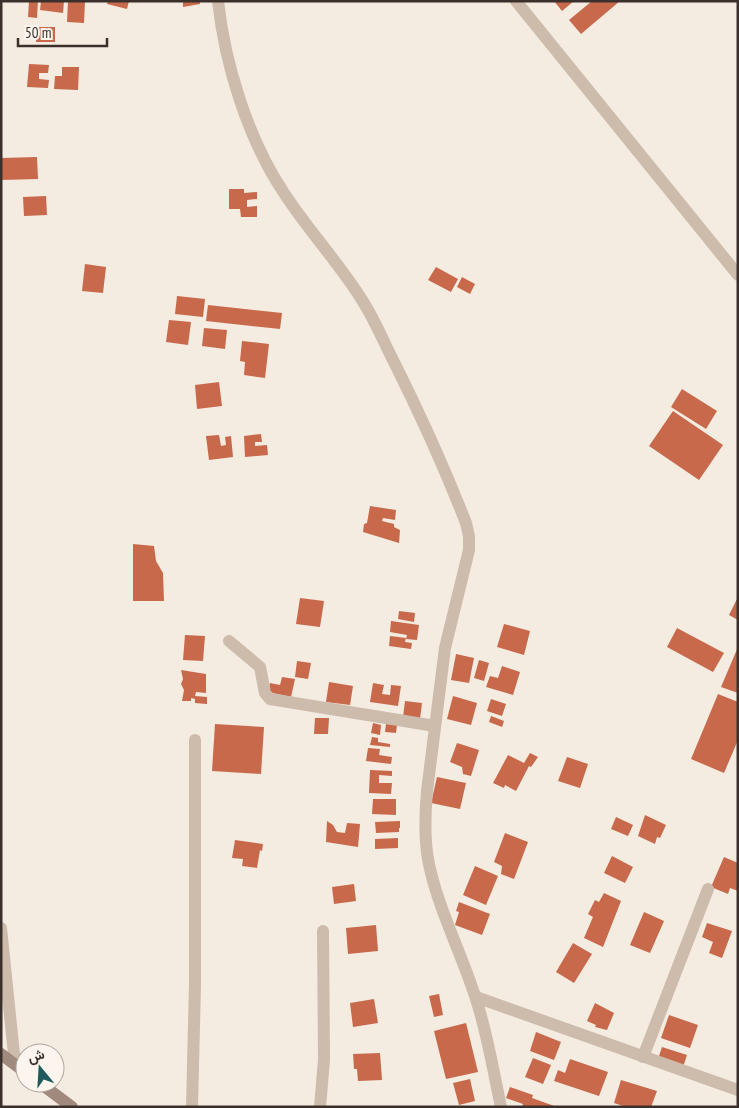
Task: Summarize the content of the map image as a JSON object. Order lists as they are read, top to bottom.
{
  "scale_bar": "50 m",
  "north": "top"
}
